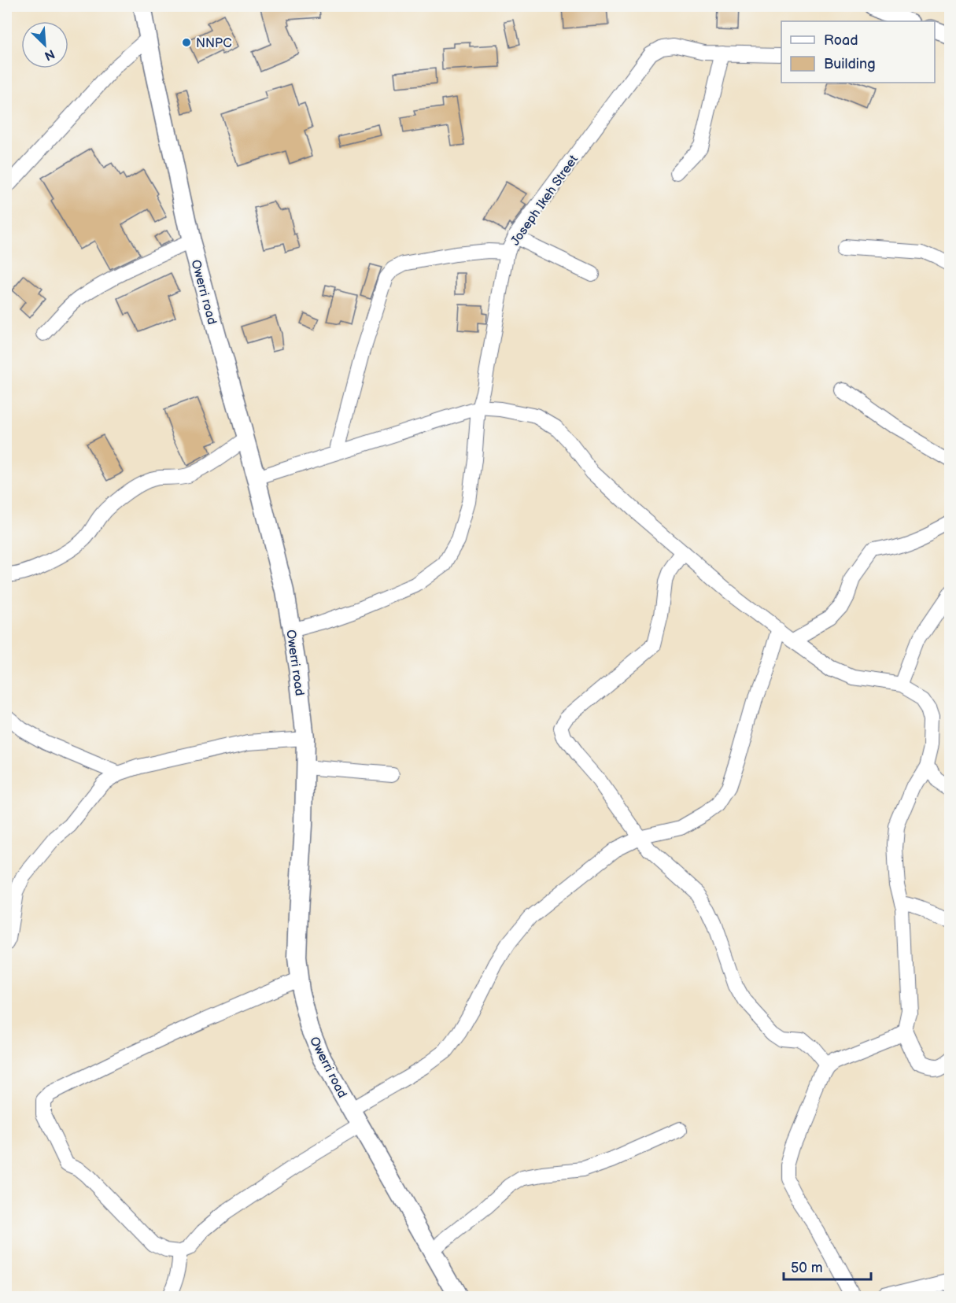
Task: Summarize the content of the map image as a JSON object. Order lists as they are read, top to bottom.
{
  "streets": {
    "main road": ["Owerri road"],
    "street": ["Joseph Ikeh Street"]
  },
  "crossings": [
    ["Joseph Ikeh Street", "Owerri road"]
  ],
  "places": ["NNPC"],
  "legend": ["Road", "Building"],
  "scale_bar": "50 m",
  "north": "bottom right"
}
